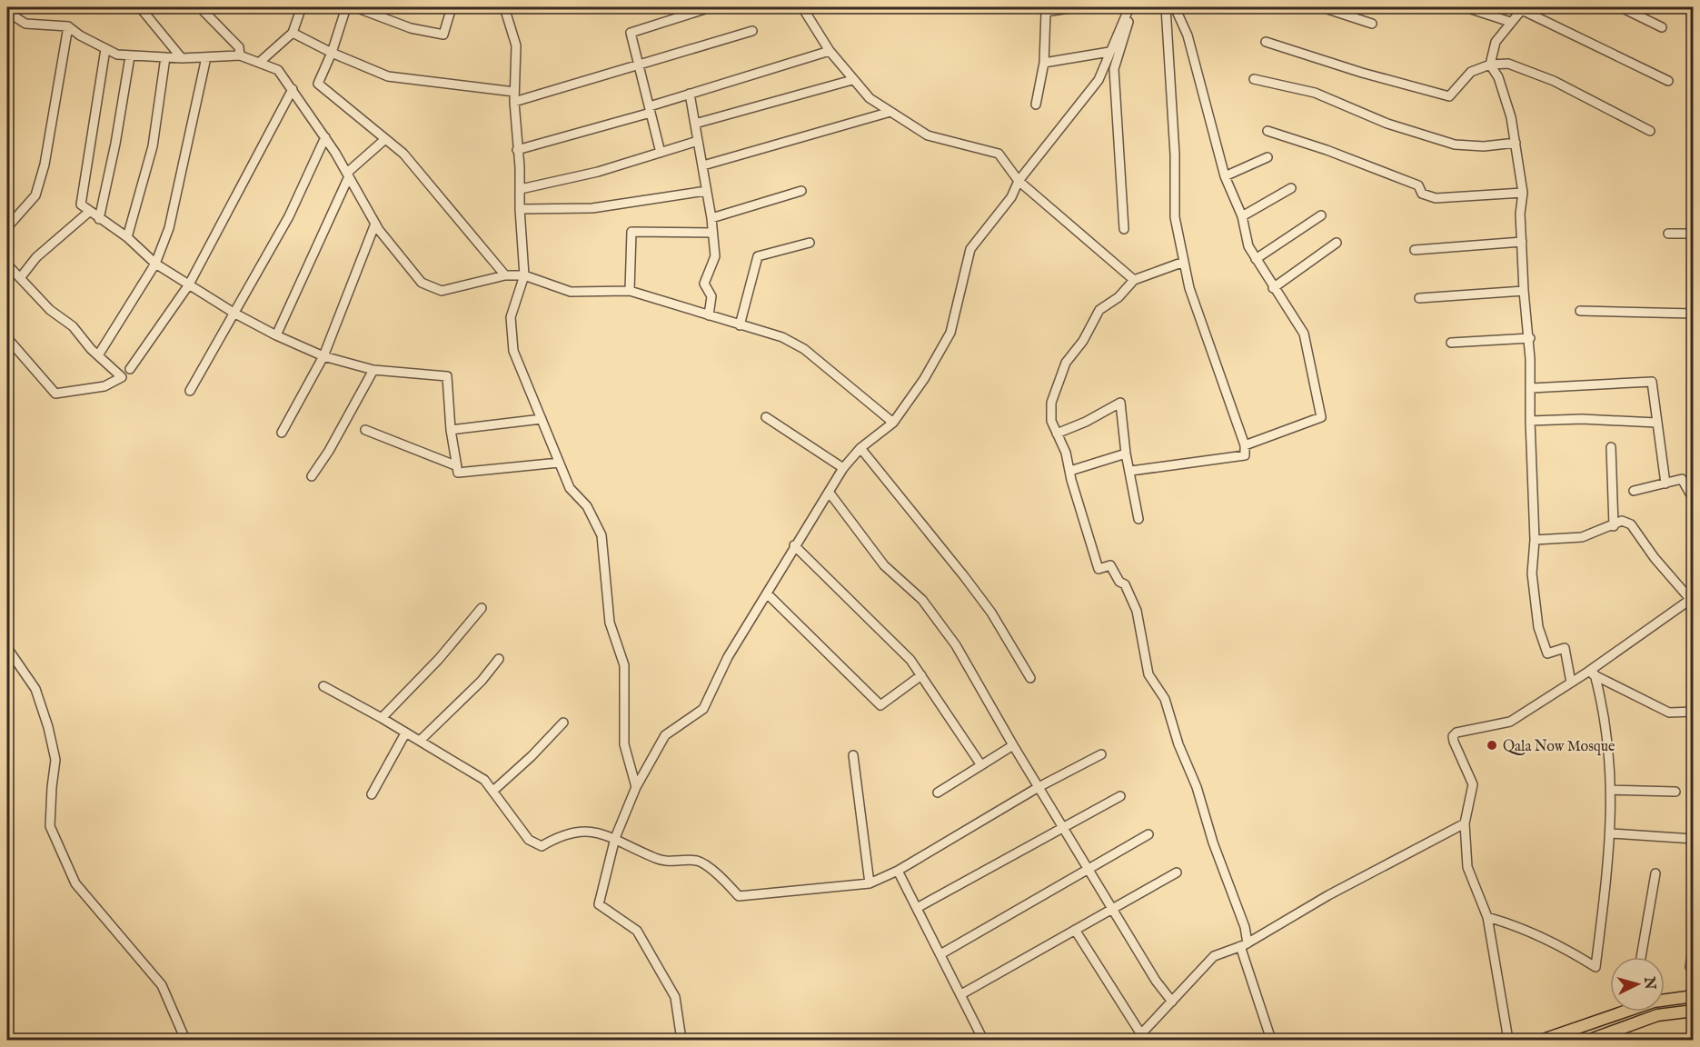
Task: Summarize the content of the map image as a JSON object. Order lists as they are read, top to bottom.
{
  "places": ["Qala Now Mosque"],
  "north": "right"
}
